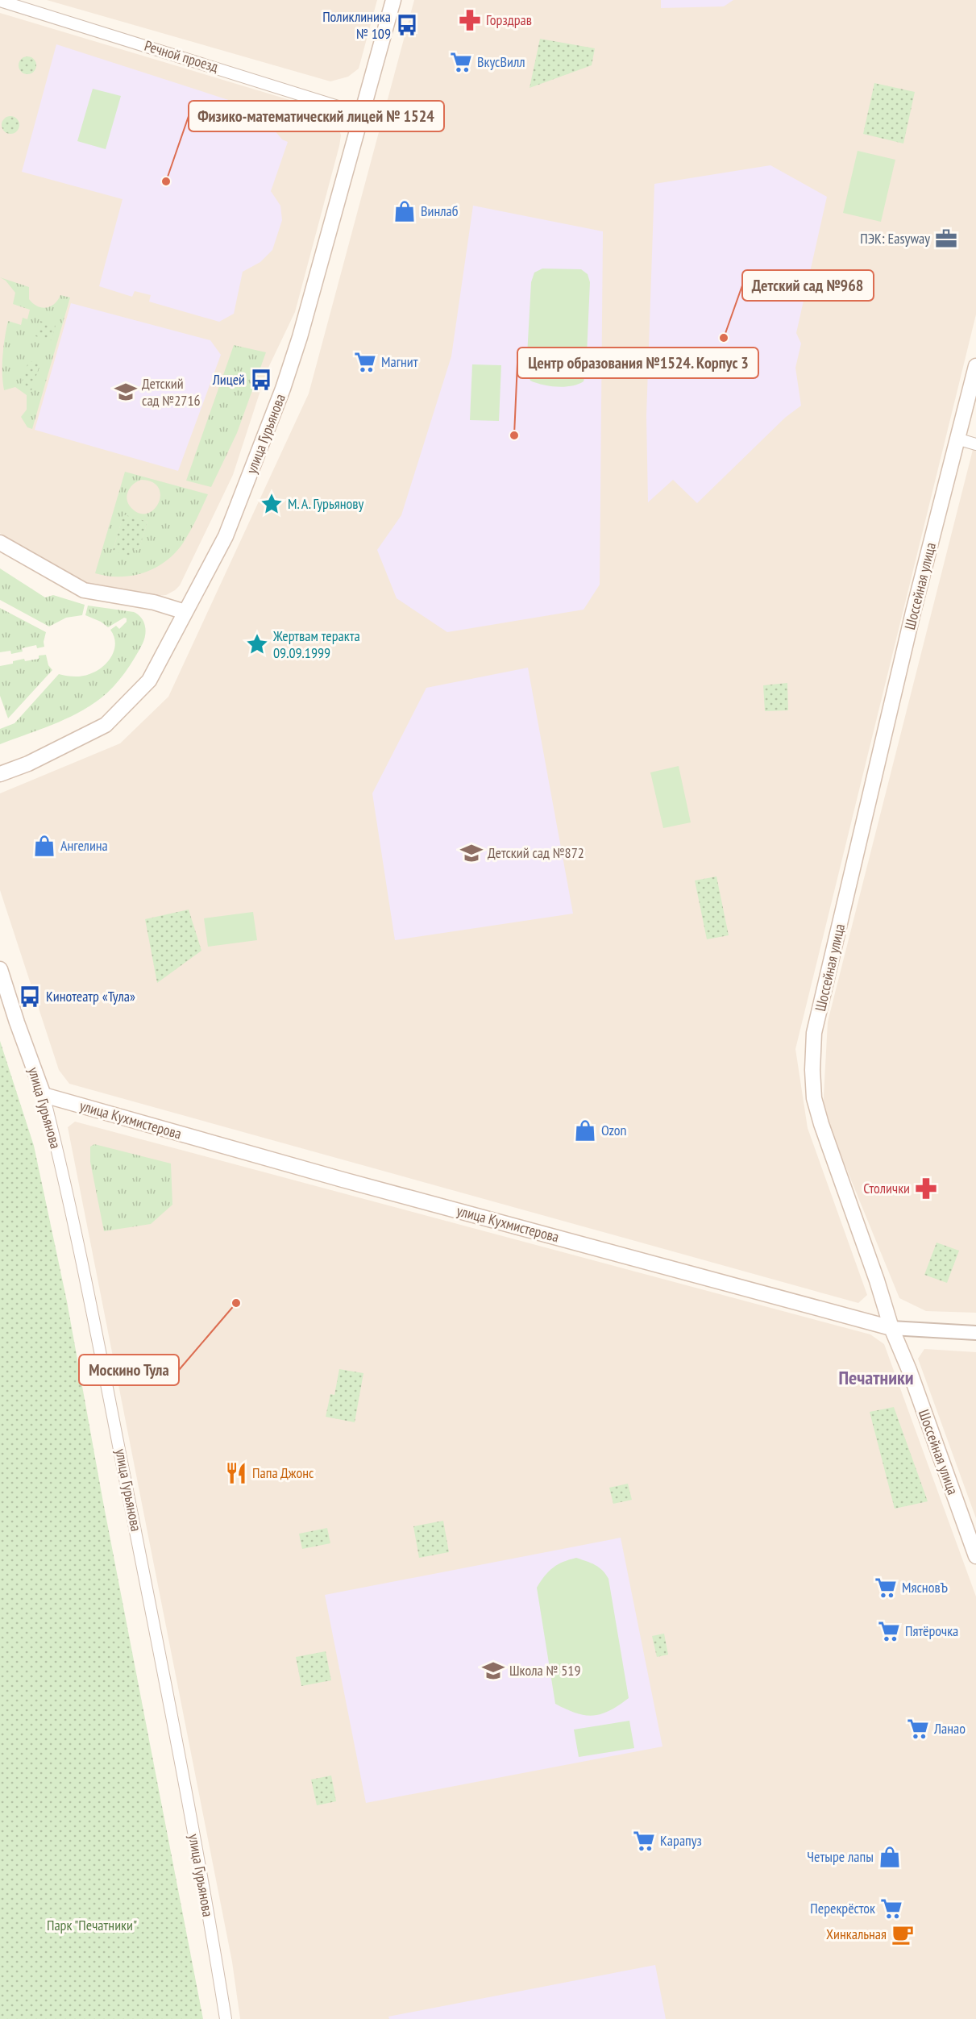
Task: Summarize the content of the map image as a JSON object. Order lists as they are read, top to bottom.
{
  "streets": {
    "main road": ["улица Гурьянова", "Шоссейная улица", "улица Кухмистерова"],
    "street": ["Речной проезд"]
  },
  "crossings": [
    ["Речной проезд", "улица Гурьянова"],
    ["улица Гурьянова", "улица Кухмистерова"],
    ["Шоссейная улица", "улица Кухмистерова"]
  ],
  "districts": ["Печатники"],
  "parks": ["Парк \"Печатники\""],
  "places": {
    "pharmacy": ["Горздрав", "Столички"],
    "bus stop": ["Поликлиника № 109", "Лицей", "Кинотеатр «Тула»"],
    "supermarket": [
      "ВкусВилл",
      "Магнит",
      "МясновЪ",
      "Пятёрочка",
      "Ланао",
      "Карапуз",
      "Перекрёсток"
    ],
    "other": [
      "Физико-математический лицей № 1524",
      "Детский сад №968",
      "Центр образования №1524. Корпус 3",
      "Москино Тула"
    ],
    "shop": [
      "Винлаб",
      "Ангелина",
      "Ozon",
      "Четыре лапы"
    ],
    "office": ["ПЭК: Easyway"],
    "school or university": ["Детский сад №2716", "Детский сад №872", "Школа № 519"],
    "place": ["М. А. Гурьянову", "Жертвам теракта 09.09.1999"],
    "restaurant": ["Папа Джонс"],
    "cafe": ["Хинкальная"]
  }
}
